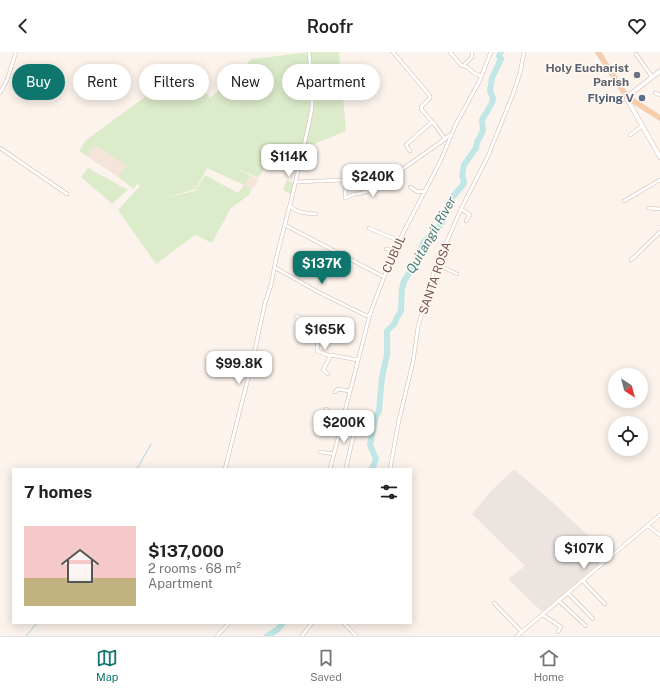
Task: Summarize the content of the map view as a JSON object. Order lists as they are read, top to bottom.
{
  "streets": {
    "street": ["CUBUL", "SANTA ROSA"]
  },
  "water": ["Quitangil River"],
  "places": ["Holy Eucharist Parish", "Flying V"],
  "north": "bottom right",
  "page": {
    "header": "Roofr",
    "chip": [
      "Buy",
      "Rent",
      "Filters",
      "New",
      "Apartment"
    ],
    "price": [
      "$114K",
      "$240K",
      "$137K",
      "$165K",
      "$99.8K",
      "$200K",
      "$107K"
    ],
    "heading": "7 homes",
    "list": [
      {
        "name": "$137,000",
        "note": "2 rooms · 68 m² · Apartment"
      }
    ],
    "tabs": ["Map", "Saved", "Home"]
  }
}
